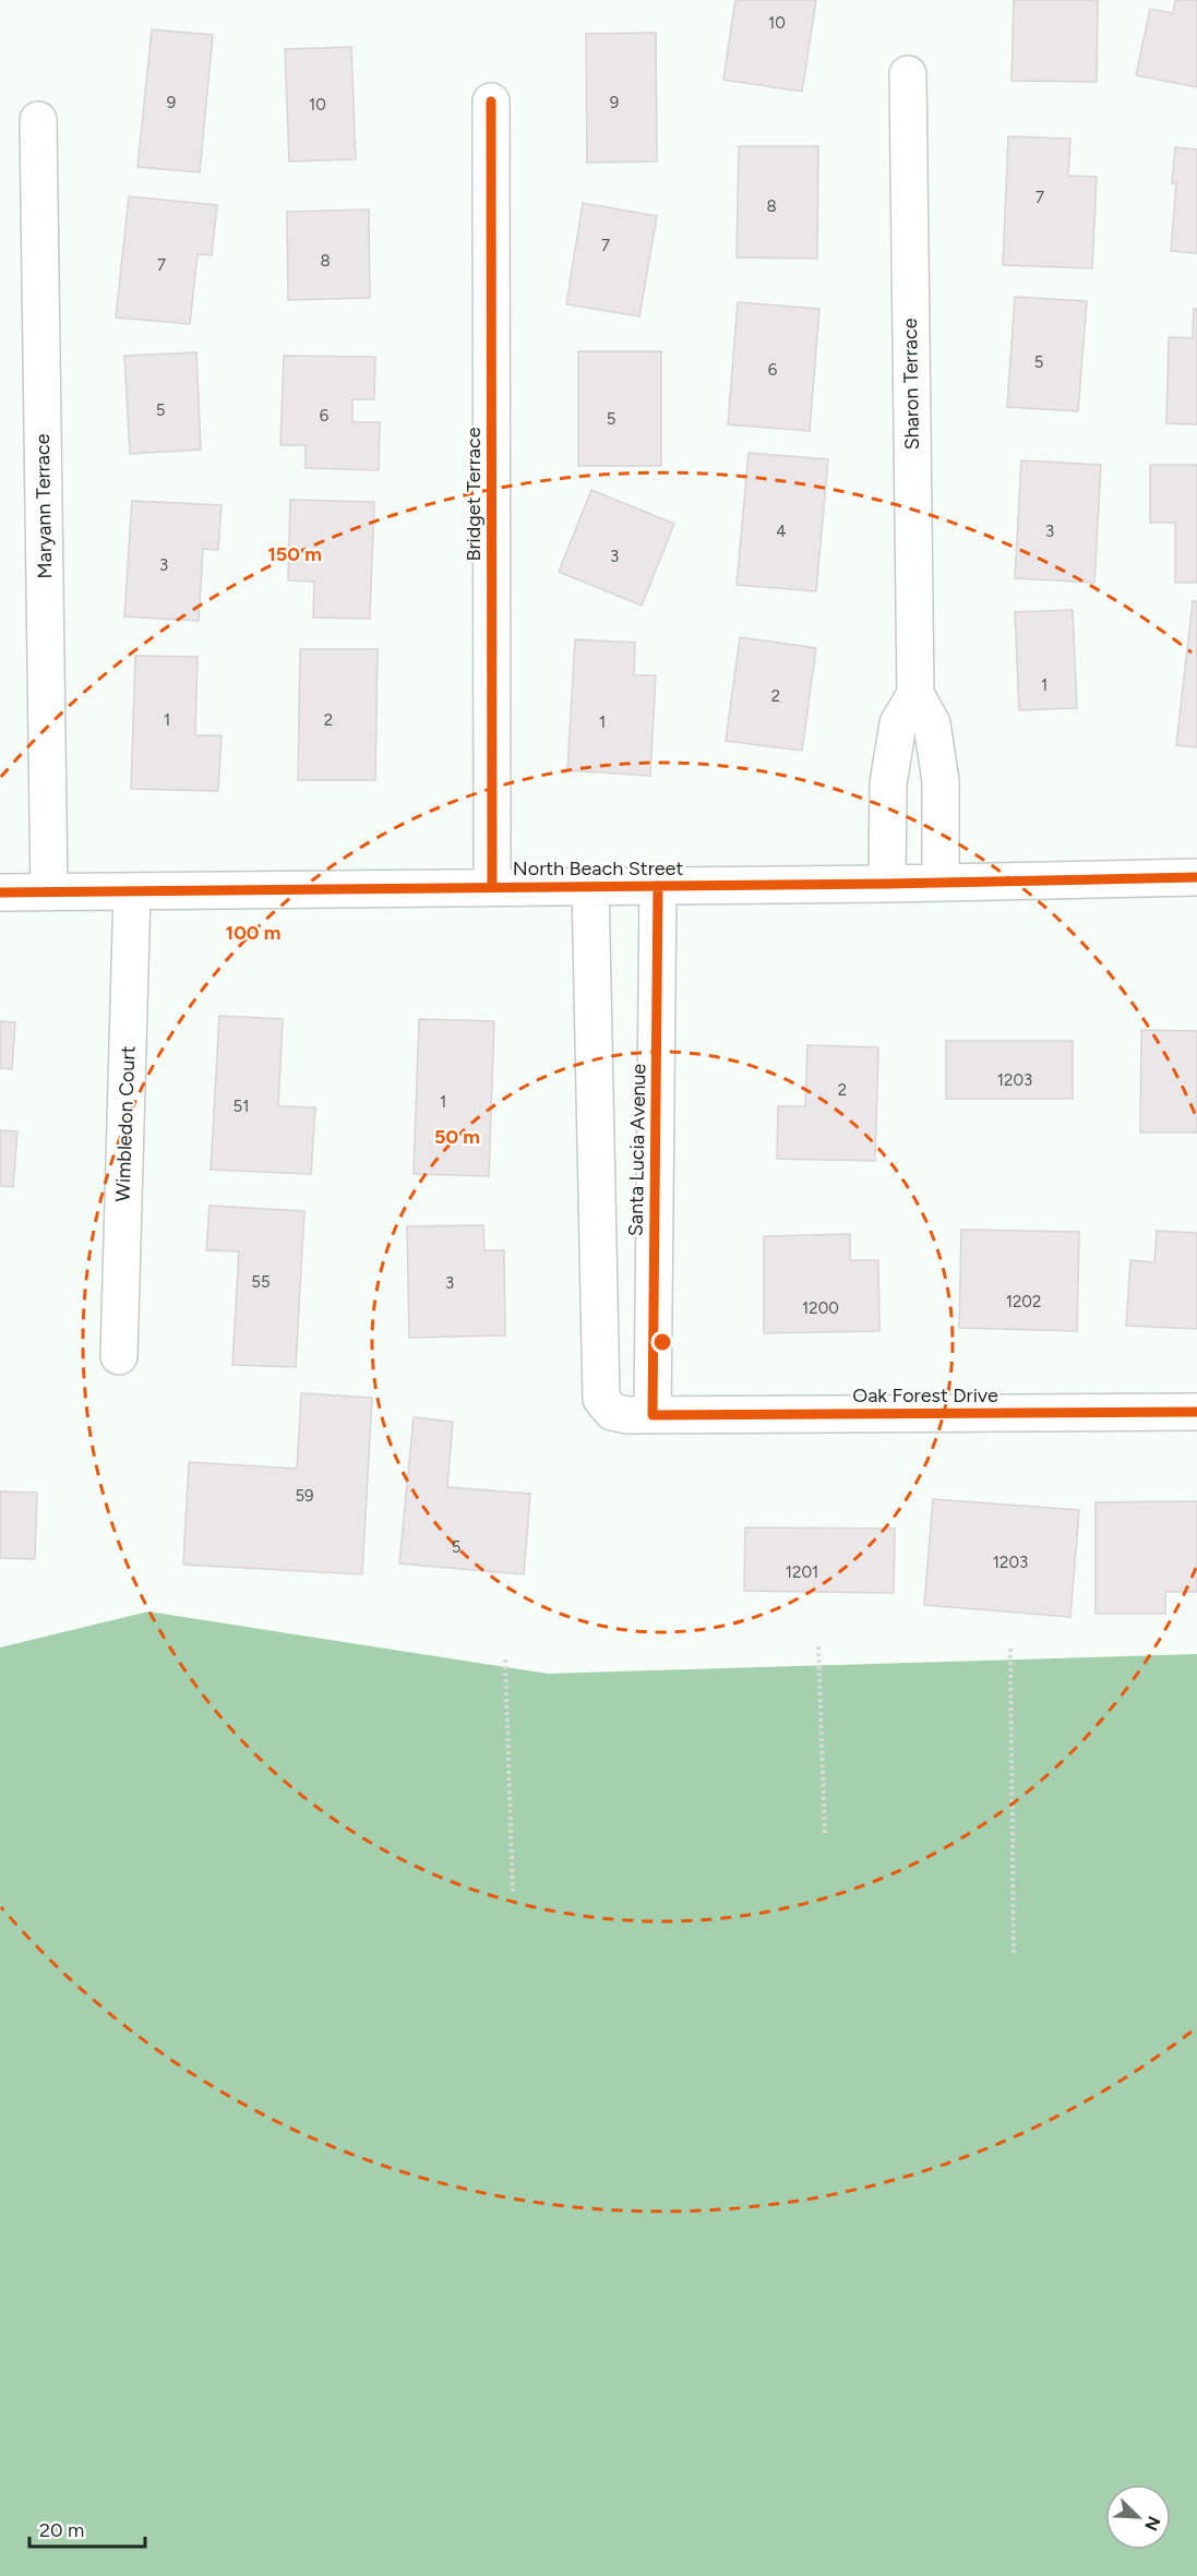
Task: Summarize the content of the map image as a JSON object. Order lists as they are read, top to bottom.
{
  "streets": {
    "street": [
      "Sharon Terrace",
      "Bridget Terrace",
      "Maryann Terrace",
      "North Beach Street",
      "Wimbledon Court",
      "Santa Lucia Avenue",
      "Oak Forest Drive"
    ]
  },
  "crossings": [
    ["Sharon Terrace", "North Beach Street"],
    ["Bridget Terrace", "North Beach Street"],
    ["Maryann Terrace", "North Beach Street"],
    ["North Beach Street", "Wimbledon Court"],
    ["North Beach Street", "Santa Lucia Avenue"],
    ["North Beach Street", "Oak Forest Drive"],
    ["Santa Lucia Avenue", "Oak Forest Drive"]
  ],
  "house_numbers": [
    "10",
    "9",
    "9",
    "10",
    "7",
    "8",
    "7",
    "8",
    "7",
    "5",
    "6",
    "5",
    "6",
    "5",
    "4",
    "3",
    "3",
    "3",
    "1",
    "2",
    "1",
    "2",
    "1",
    "1203",
    "2",
    "1",
    "51",
    "55",
    "3",
    "1202",
    "1200",
    "59",
    "5",
    "1203",
    "1201"
  ],
  "scale_bar": "20 m",
  "north": "bottom right",
  "rings": ["150 m", "100 m", "50 m"]
}
